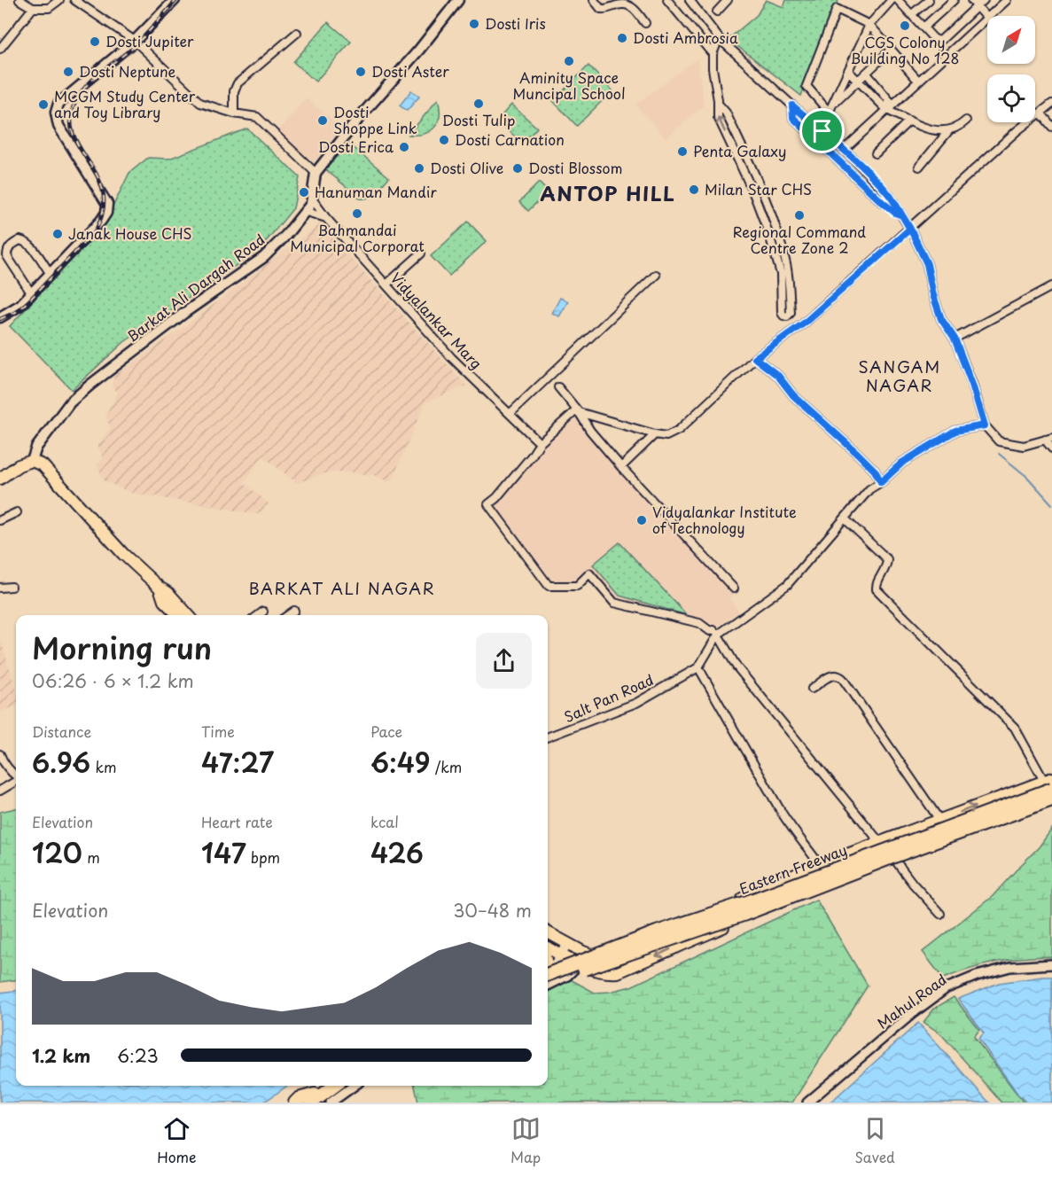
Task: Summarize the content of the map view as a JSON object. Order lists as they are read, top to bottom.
{
  "streets": {
    "highway": ["Eastern Freeway"],
    "main road": ["Barkat Ali Dargah Road"],
    "street": ["Vidyalankar Marg", "Salt Pan Road", "Mahul Road"]
  },
  "crossings": [
    ["Barkat Ali Dargah Road", "Vidyalankar Marg"]
  ],
  "districts": ["ANTOP HILL", "SANGAM NAGAR", "BARKAT ALI NAGAR"],
  "places": [
    "Dosti Iris",
    "CGS Colony Building No 128",
    "Dosti Ambrosia",
    "Dosti Jupiter",
    "Aminity Space Muncipal School",
    "Dosti Neptune",
    "Dosti Aster",
    "Dosti Tulip",
    "MCGM Study Center and Toy Library",
    "Dosti Shoppe Link",
    "Dosti Carnation",
    "Dosti Erica",
    "Penta Galaxy",
    "Dosti Olive",
    "Dosti Blossom",
    "Milan Star CHS",
    "Hanuman Mandir",
    "Bahmandai Municipal Corporat",
    "Regional Command Centre Zone 2",
    "Janak House CHS",
    "Vidyalankar Institute of Technology"
  ],
  "north": "top right",
  "page": {
    "heading": ["Morning run", "06:26 · 6 × 1.2 km"],
    "stats": [
      ["Distance", "6.96 km"],
      ["Time", "47:27"],
      ["Pace", "6:49 /km"],
      ["Elevation", "120 m"],
      ["Heart rate", "147 bpm"],
      ["kcal", "426"]
    ],
    "chart": ["Elevation", "30–48 m"],
    "list": [
      {
        "name": "1.2 km",
        "note": "6:23"
      }
    ],
    "tabs": ["Home", "Map", "Saved"]
  }
}
